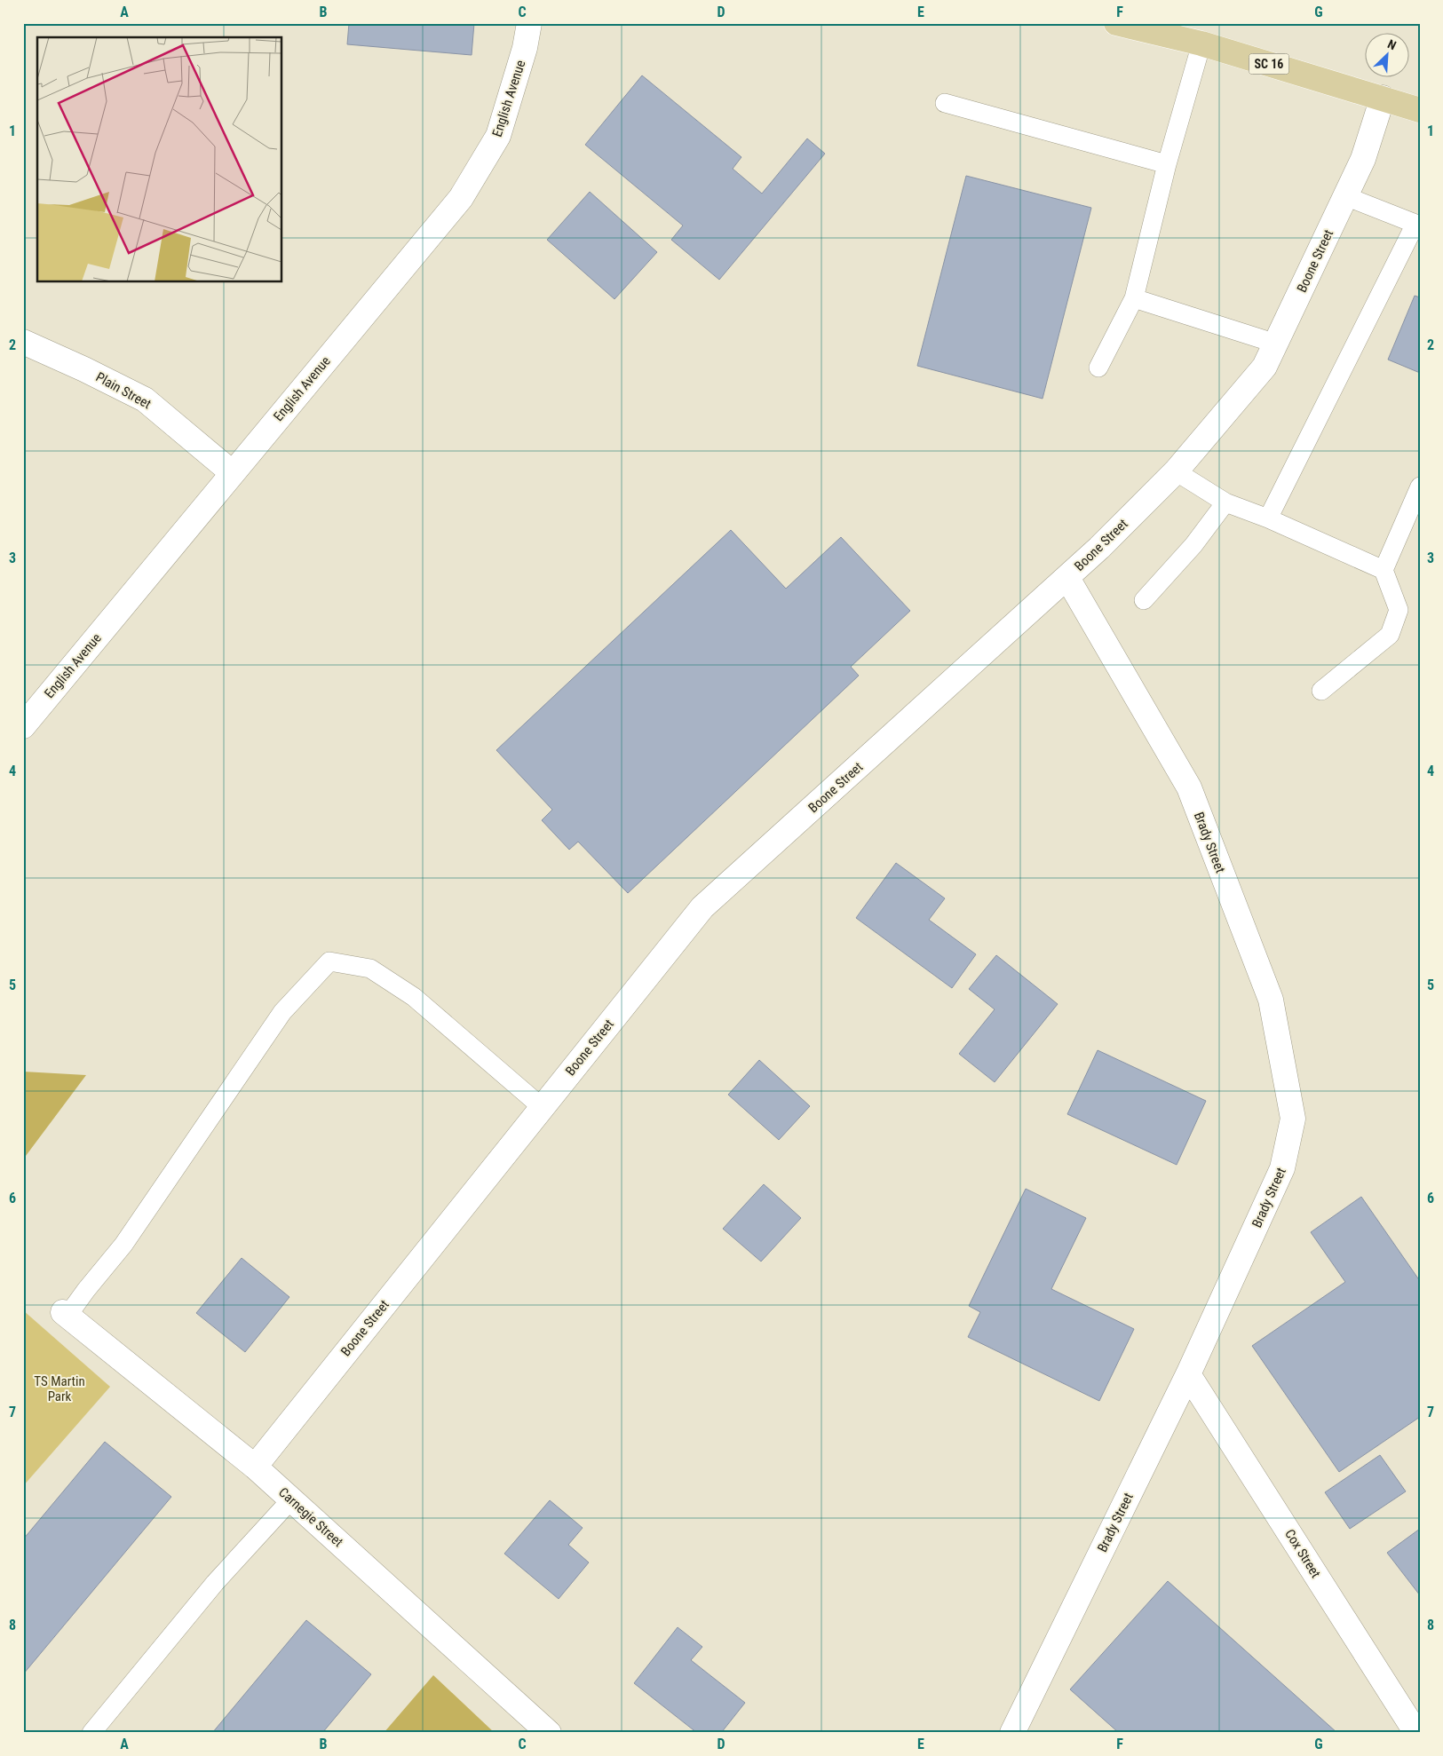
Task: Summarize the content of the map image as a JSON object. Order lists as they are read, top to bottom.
{
  "streets": {
    "main road": ["SC 16"],
    "street": [
      "English Avenue",
      "Boone Street",
      "Plain Street",
      "Brady Street",
      "Carnegie Street",
      "Cox Street"
    ]
  },
  "crossings": [
    ["SC 16", "Boone Street"],
    ["English Avenue", "Plain Street"],
    ["Boone Street", "Brady Street"],
    ["Boone Street", "Carnegie Street"],
    ["Brady Street", "Cox Street"]
  ],
  "parks": ["TS Martin Park"],
  "north": "top right",
  "grid": {
    "columns": [
      "A",
      "B",
      "C",
      "D",
      "E",
      "F",
      "G"
    ],
    "rows": [
      "1",
      "2",
      "3",
      "4",
      "5",
      "6",
      "7",
      "8"
    ]
  }
}
